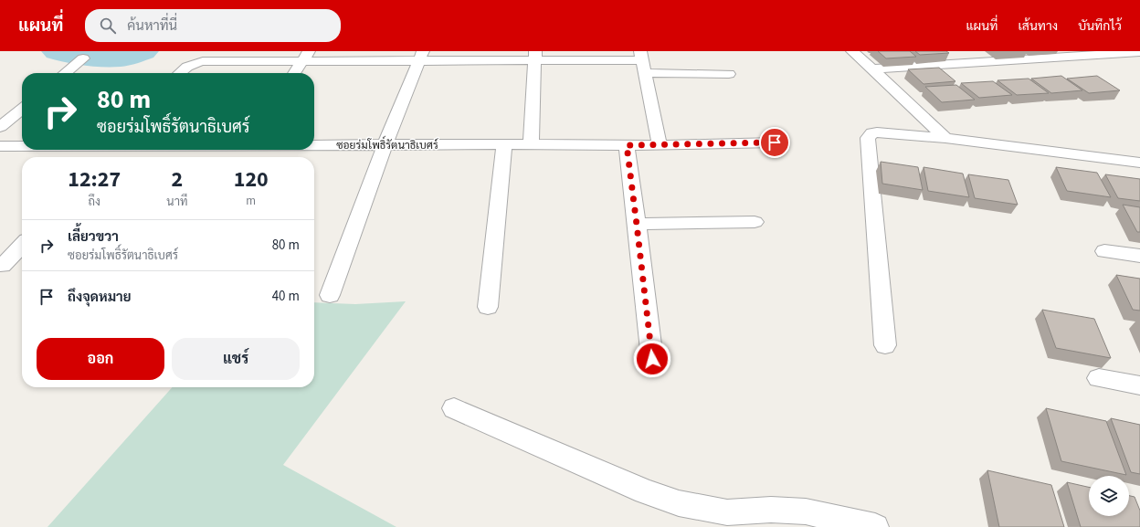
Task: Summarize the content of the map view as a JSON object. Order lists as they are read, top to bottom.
{
  "streets": {
    "street": ["ซอยร่มโพธิ์รัตนาธิเบศร์"]
  },
  "page": {
    "header": "แผนที่",
    "search": "ค้นหาที่นี่",
    "nav": ["แผนที่", "เส้นทาง", "บันทึกไว้"],
    "turn": ["80 m", "ซอยร่มโพธิ์รัตนาธิเบศร์"],
    "eta": [
      "12:27",
      "ถึง",
      "2",
      "นาที",
      "120",
      "m"
    ],
    "list": [
      {
        "name": "เลี้ยวขวา",
        "note": "ซอยร่มโพธิ์รัตนาธิเบศร์",
        "value": "80 m"
      },
      {
        "name": "ถึงจุดหมาย",
        "value": "40 m"
      }
    ],
    "buttons": ["ออก", "แชร์"]
  }
}
